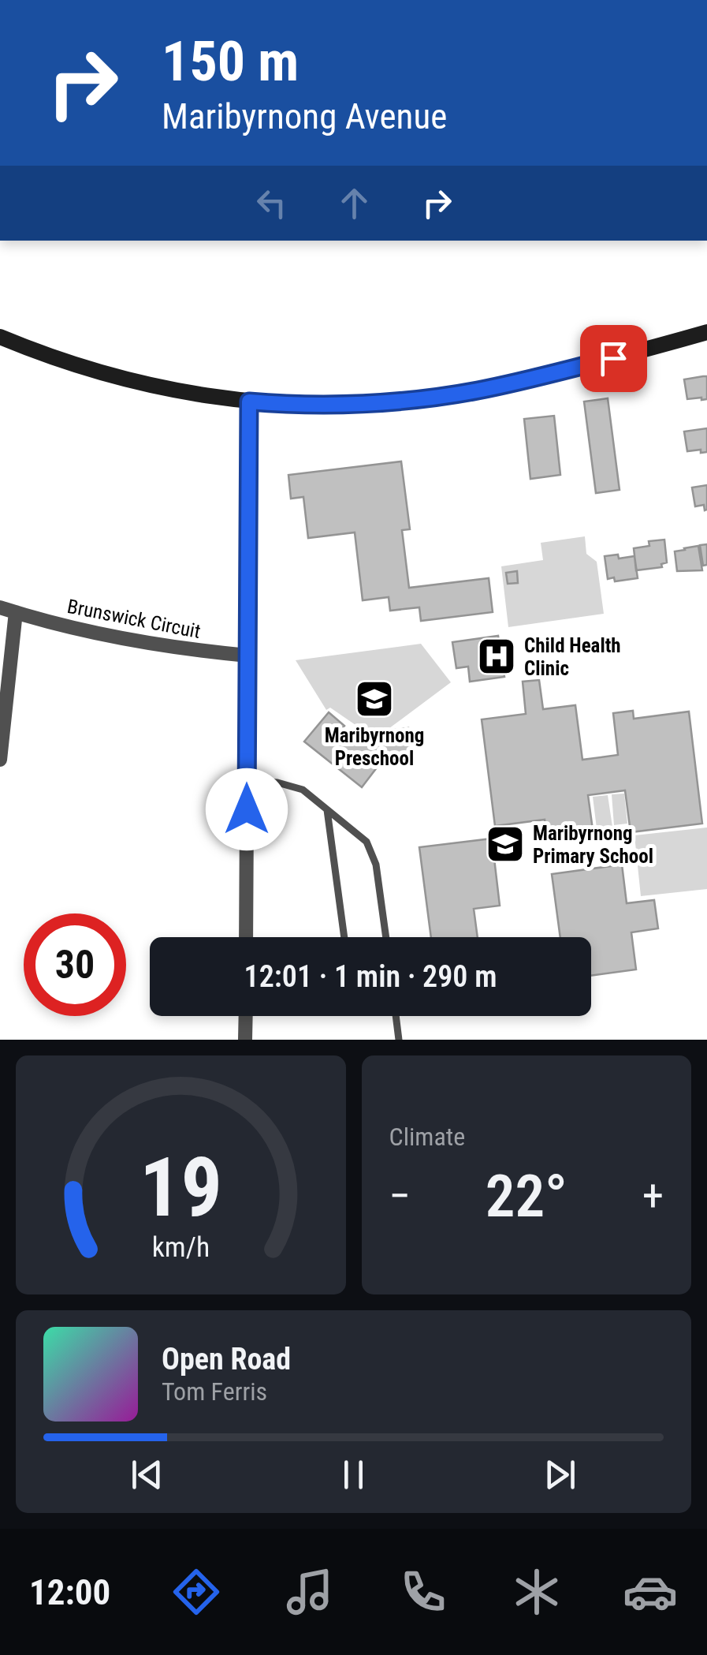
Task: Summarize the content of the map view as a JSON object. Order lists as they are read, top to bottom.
{
  "streets": {
    "street": ["Brunswick Circuit"]
  },
  "places": {
    "hospital": ["Child Health Clinic"],
    "school or university": ["Maribyrnong Preschool", "Maribyrnong Primary School"]
  },
  "page": {
    "turn": ["150 m", "Maribyrnong Avenue"],
    "limit": "30",
    "trip": "12:01 · 1 min · 290 m",
    "tile": "Climate",
    "heat": ["−", "22°", "+"],
    "song": ["Open Road", "Tom Ferris"],
    "tabs": "12:00",
    "gauge": ["19", "km/h"]
  }
}
